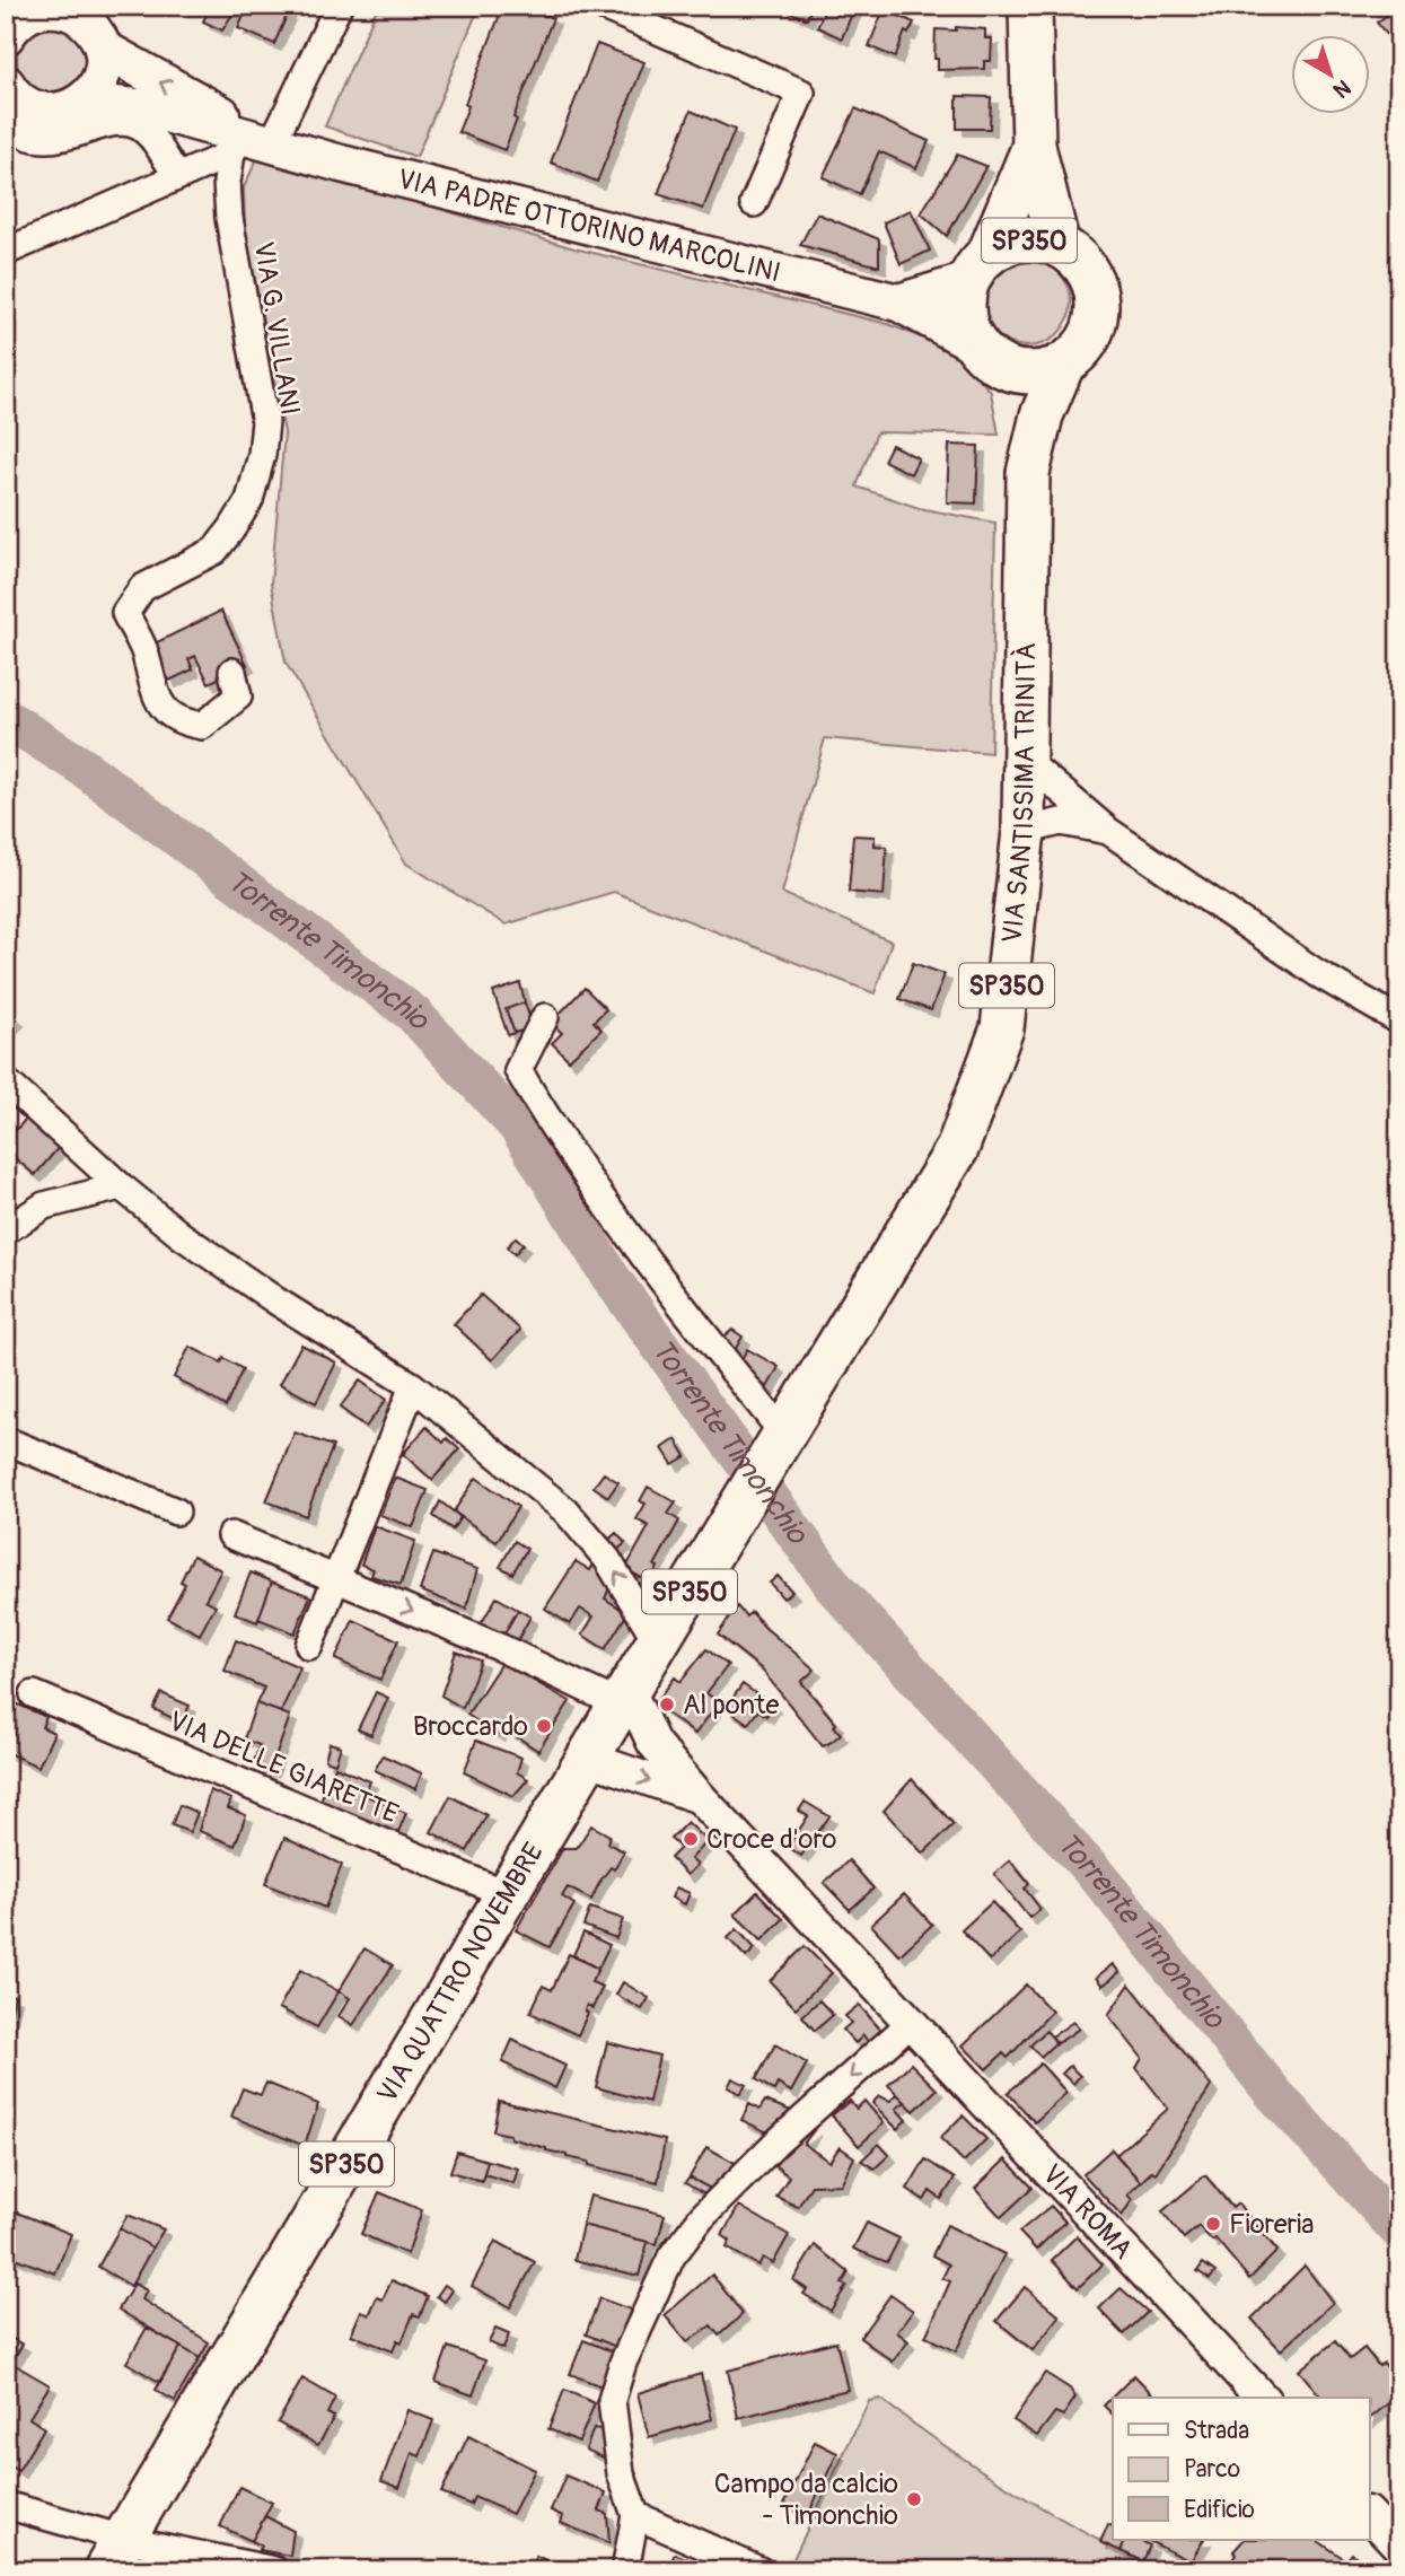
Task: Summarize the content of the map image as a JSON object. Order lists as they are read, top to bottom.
{
  "streets": {
    "main road": [
      "VIA PADRE OTTORINO MARCOLINI",
      "SP350",
      "VIA SANTISSIMA TRINITÀ",
      "VIA QUATTRO NOVEMBRE"
    ],
    "street": ["VIA G. VILLANI", "VIA DELLE GIARETTE", "VIA ROMA"]
  },
  "crossings": [
    ["VIA PADRE OTTORINO MARCOLINI", "SP350"],
    ["VIA PADRE OTTORINO MARCOLINI", "VIA G. VILLANI"],
    ["VIA PADRE OTTORINO MARCOLINI", "VIA SANTISSIMA TRINITÀ"],
    ["SP350", "VIA SANTISSIMA TRINITÀ"],
    ["VIA SANTISSIMA TRINITÀ", "VIA QUATTRO NOVEMBRE"],
    ["VIA DELLE GIARETTE", "VIA QUATTRO NOVEMBRE"],
    ["VIA QUATTRO NOVEMBRE", "VIA ROMA"]
  ],
  "water": ["Torrente Timonchio"],
  "places": [
    "Al ponte",
    "Broccardo",
    "Croce d'oro",
    "Fioreria",
    "Campo da calcio - Timonchio"
  ],
  "legend": ["Strada", "Parco", "Edificio"],
  "north": "bottom right"
}
